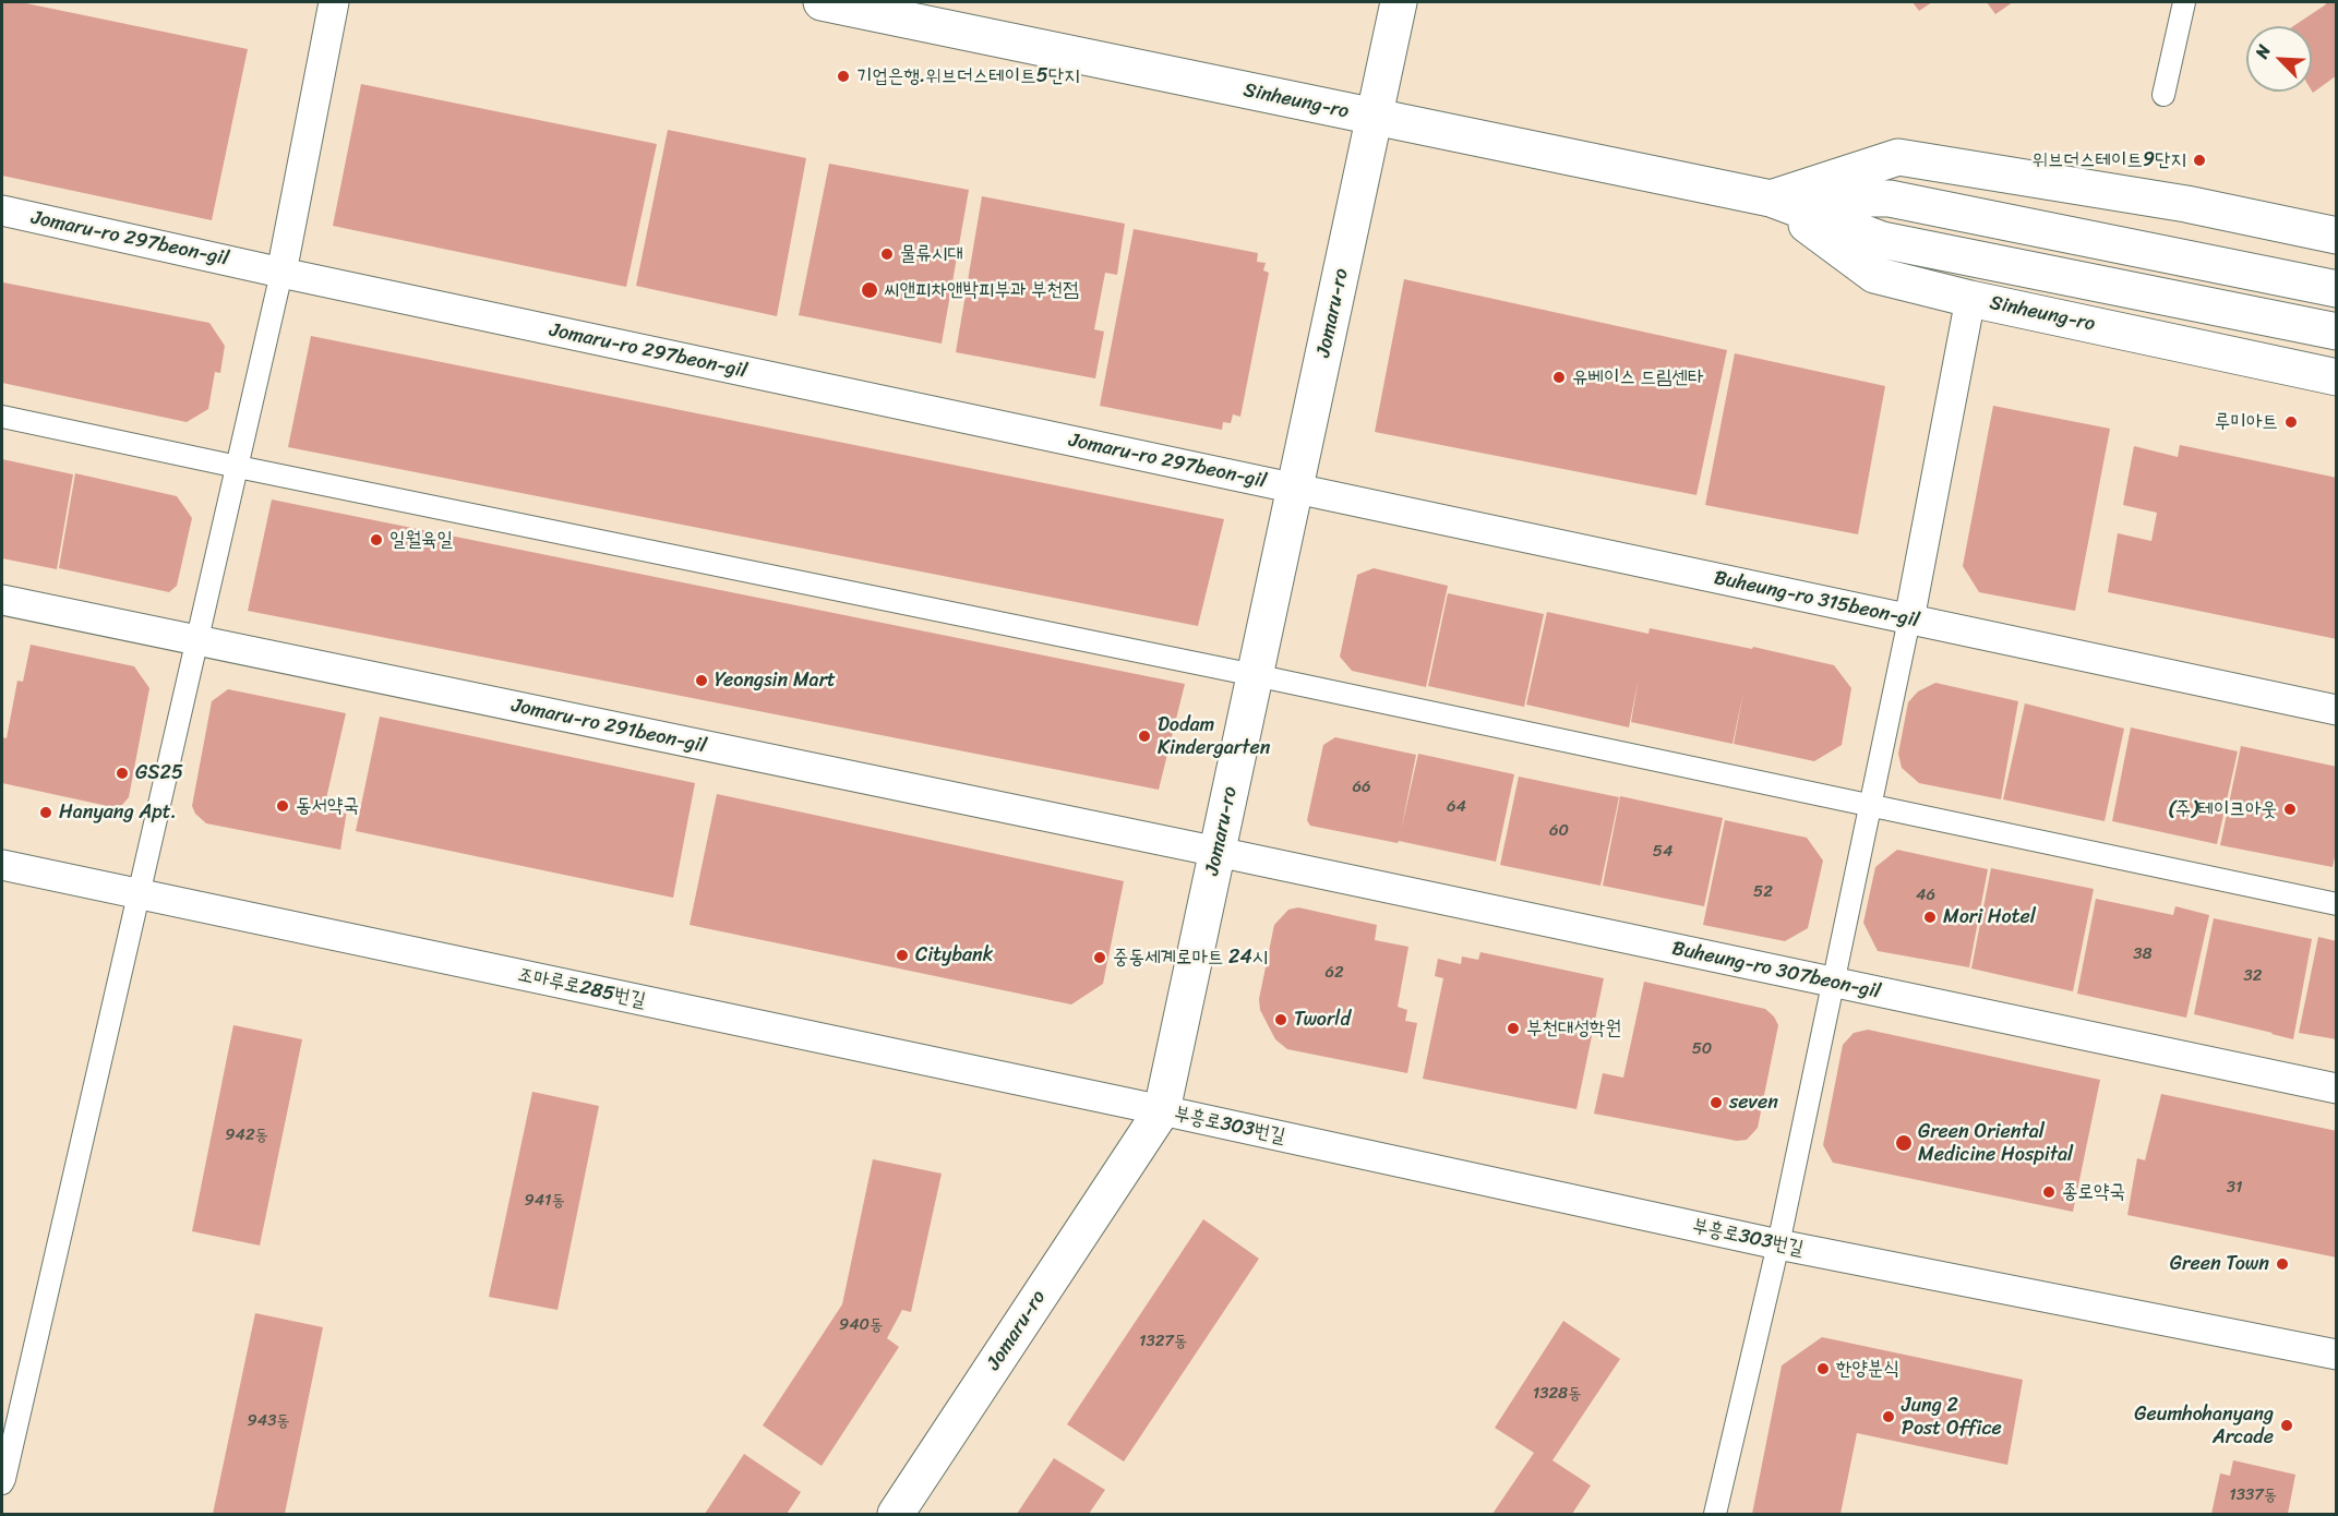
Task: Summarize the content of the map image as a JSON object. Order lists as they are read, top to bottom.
{
  "streets": {
    "street": [
      "Sinheung-ro",
      "Jomaru-ro 297beon-gil",
      "Jomaru-ro",
      "Buheung-ro 315beon-gil",
      "Jomaru-ro 291beon-gil",
      "Buheung-ro 307beon-gil",
      "조마루로285번길",
      "부흥로303번길"
    ]
  },
  "crossings": [
    ["Sinheung-ro", "Jomaru-ro"],
    ["Jomaru-ro 297beon-gil", "Jomaru-ro"],
    ["Jomaru-ro 297beon-gil", "Buheung-ro 315beon-gil"],
    ["Jomaru-ro", "Buheung-ro 315beon-gil"],
    ["Jomaru-ro", "Jomaru-ro 291beon-gil"],
    ["Jomaru-ro", "Buheung-ro 307beon-gil"],
    ["Jomaru-ro", "조마루로285번길"],
    ["Jomaru-ro", "부흥로303번길"],
    ["Jomaru-ro 291beon-gil", "Buheung-ro 307beon-gil"],
    ["조마루로285번길", "부흥로303번길"]
  ],
  "places": [
    "기업은행.위브더스테이트5단지",
    "위브더스테이트9단지",
    "물류시대",
    "씨앤피차앤박피부과 부천점",
    "유베이스 드림센타",
    "루미아트",
    "일월육일",
    "Yeongsin Mart",
    "Dodam Kindergarten",
    "GS25",
    "동서약국",
    "(주)테이크아웃",
    "Hanyang Apt.",
    "Mori Hotel",
    "Citybank",
    "중동세계로마트 24시",
    "Tworld",
    "부천대성학원",
    "seven",
    "Green Oriental Medicine Hospital",
    "종로약국",
    "Green Town",
    "한양분식",
    "Jung 2 Post Office",
    "Geumhohanyang Arcade"
  ],
  "house_numbers": [
    "66",
    "64",
    "60",
    "54",
    "52",
    "46",
    "38",
    "62",
    "32",
    "50",
    "942동",
    "31",
    "941동",
    "940동",
    "1327동",
    "1328동",
    "943동",
    "1337동"
  ],
  "north": "top left"
}
